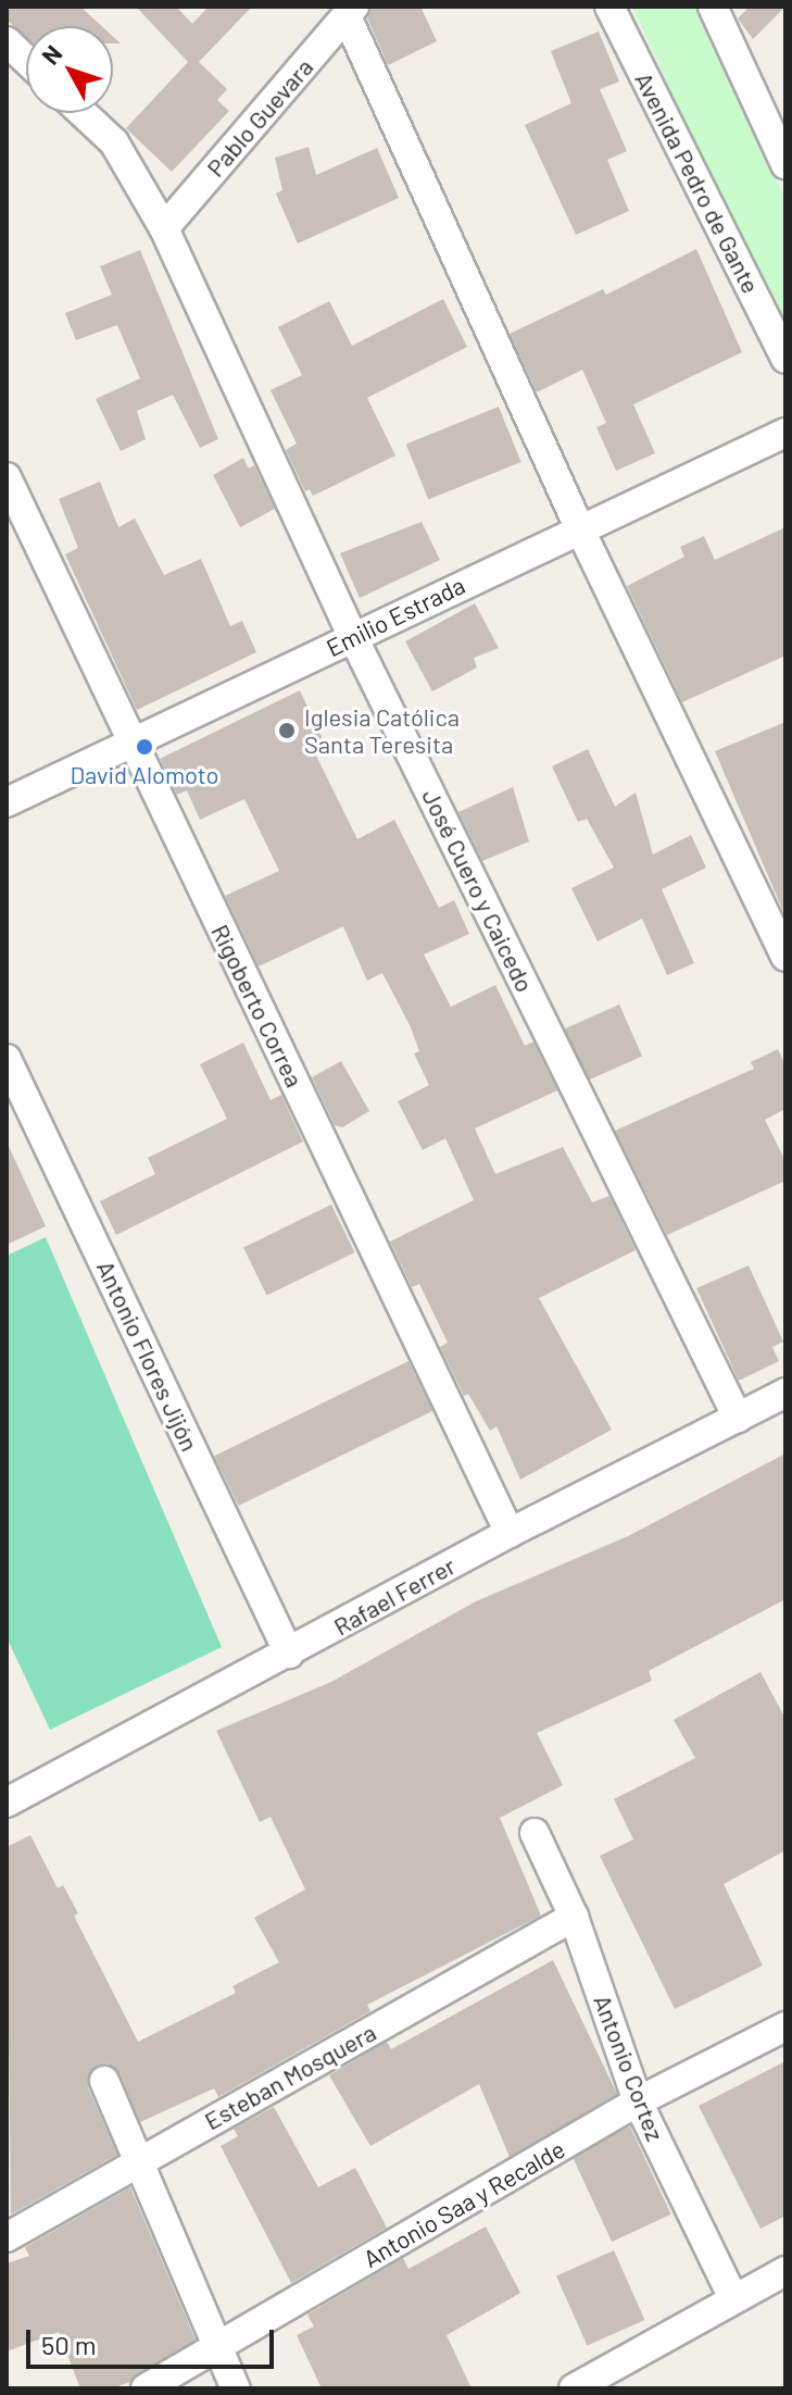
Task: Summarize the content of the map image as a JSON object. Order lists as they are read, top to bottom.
{
  "streets": {
    "street": [
      "Pablo Guevara",
      "Avenida Pedro de Gante",
      "Emilio Estrada",
      "José Cuero y Caicedo",
      "Rigoberto Correa",
      "Antonio Flores Jijón",
      "Rafael Ferrer",
      "Antonio Cortez",
      "Esteban Mosquera",
      "Antonio Saa y Recalde"
    ]
  },
  "crossings": [
    ["Pablo Guevara", "José Cuero y Caicedo"],
    ["Emilio Estrada", "José Cuero y Caicedo"],
    ["Emilio Estrada", "Rigoberto Correa"],
    ["José Cuero y Caicedo", "Rafael Ferrer"],
    ["Rigoberto Correa", "Rafael Ferrer"],
    ["Antonio Flores Jijón", "Rafael Ferrer"],
    ["Antonio Cortez", "Esteban Mosquera"],
    ["Antonio Cortez", "Antonio Saa y Recalde"]
  ],
  "places": ["Iglesia Católica Santa Teresita", "David Alomoto"],
  "scale_bar": "50 m",
  "north": "top left"
}
